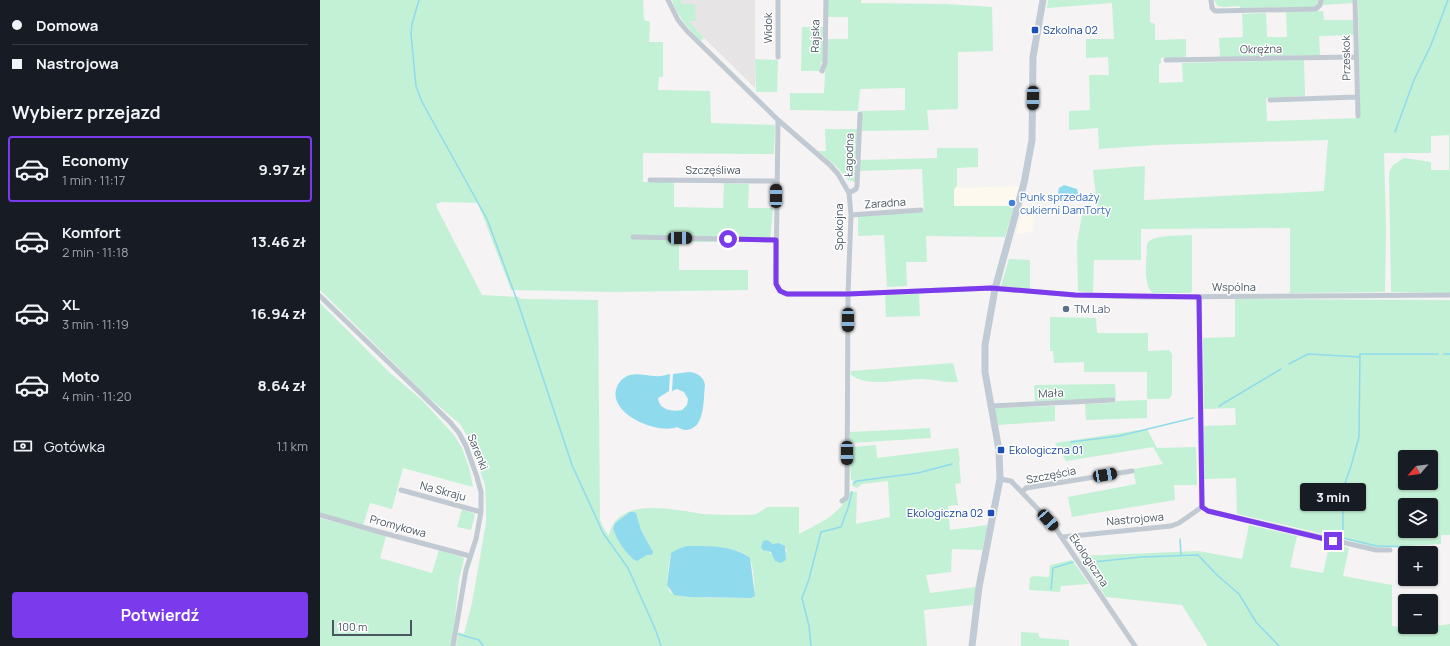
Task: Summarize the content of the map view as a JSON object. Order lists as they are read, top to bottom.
{
  "streets": {
    "street": [
      "Widok",
      "Rajska",
      "Okrężna",
      "Przeskok",
      "Łagodna",
      "Szczęśliwa",
      "Zaradna",
      "Spokojna",
      "Wspólna",
      "Mała",
      "Sarenki",
      "Szczęścia",
      "Na Skraju",
      "Nastrojowa",
      "Promykowa",
      "Ekologiczna"
    ]
  },
  "crossings": [
    ["Okrężna", "Przeskok"],
    ["Łagodna", "Spokojna"],
    ["Zaradna", "Spokojna"],
    ["Spokojna", "Wspólna"],
    ["Sarenki", "Na Skraju"],
    ["Sarenki", "Promykowa"],
    ["Szczęścia", "Ekologiczna"],
    ["Nastrojowa", "Ekologiczna"]
  ],
  "places": {
    "transit": ["Szkolna 02", "Ekologiczna 01", "Ekologiczna 02"],
    "other": ["Punk sprzedaży cukierni DamTorty", "TM Lab"]
  },
  "scale_bar": "100 m",
  "north": "bottom left",
  "page": {
    "banner": ["Domowa", "Nastrojowa"],
    "heading": "Wybierz przejazd",
    "list": [
      {
        "name": "Economy",
        "note": "1 min · 11:17",
        "value": "9.97 zł"
      },
      {
        "name": "Komfort",
        "note": "2 min · 11:18",
        "value": "13.46 zł"
      },
      {
        "name": "XL",
        "note": "3 min · 11:19",
        "value": "16.94 zł"
      },
      {
        "name": "Moto",
        "note": "4 min · 11:20",
        "value": "8.64 zł"
      }
    ],
    "pay": ["Gotówka", "1.1 km"],
    "map_buttons": ["+", "−"],
    "bubble": "3 min",
    "buttons": "Potwierdź",
    "scale": "100 m"
  }
}
